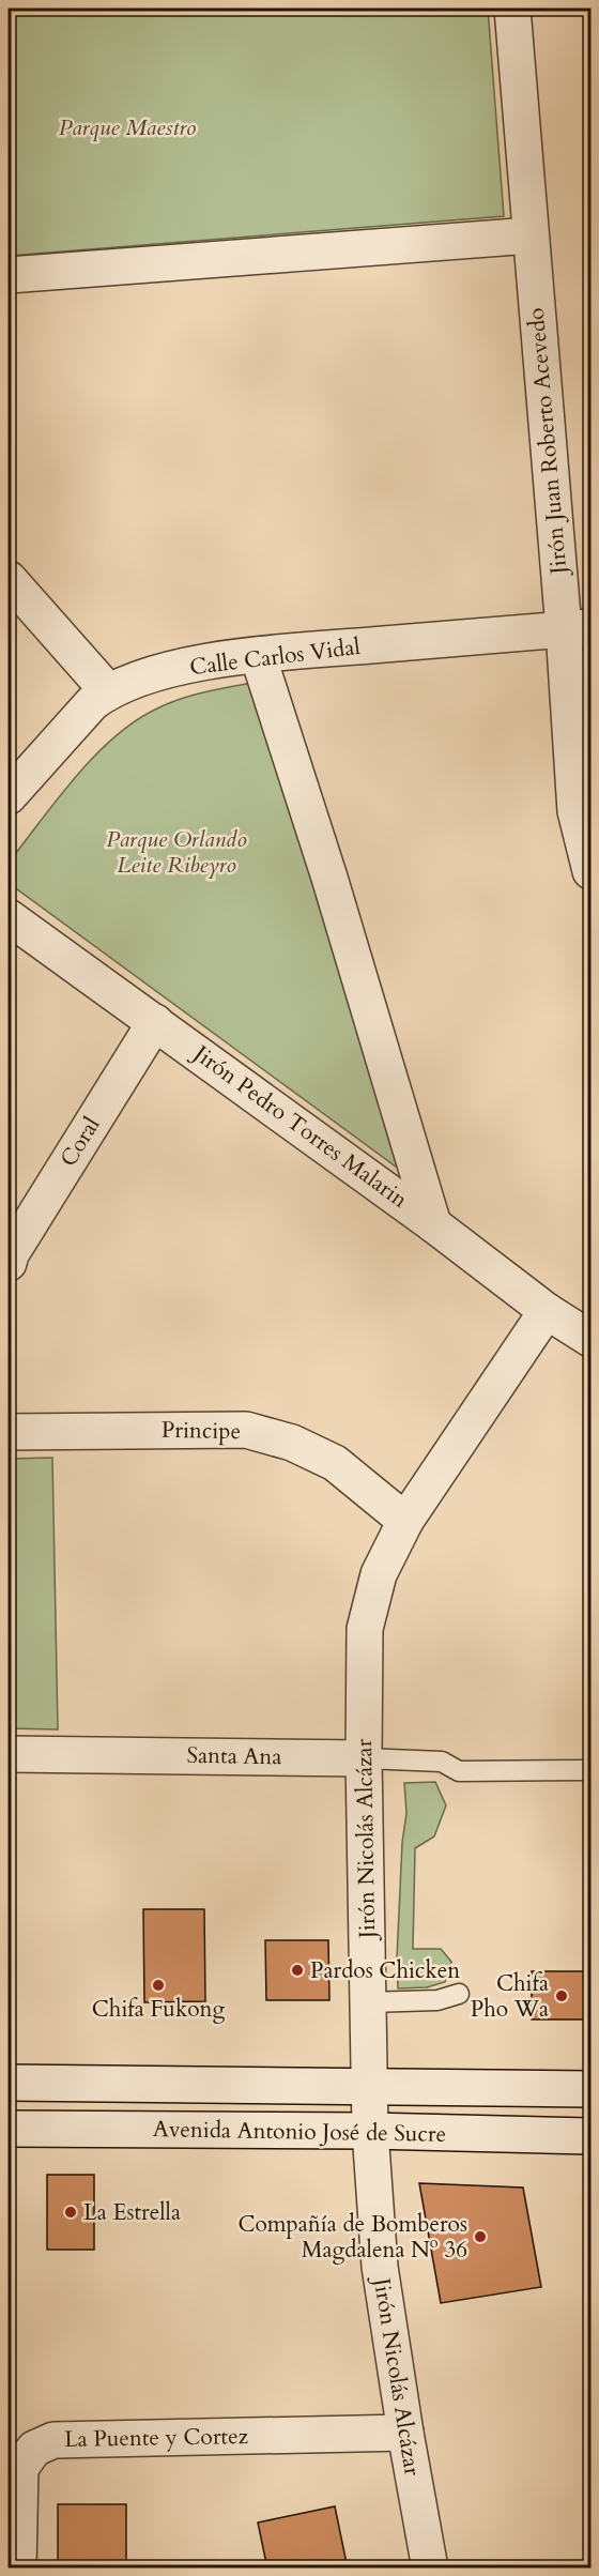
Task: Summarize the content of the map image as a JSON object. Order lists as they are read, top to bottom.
{
  "streets": {
    "street": [
      "Jirón Juan Roberto Acevedo",
      "Calle Carlos Vidal",
      "Jirón Pedro Torres Malarin",
      "Coral",
      "Principe",
      "Santa Ana",
      "Jirón Nicolás Alcázar",
      "Avenida Antonio José de Sucre",
      "La Puente y Cortez"
    ]
  },
  "crossings": [
    ["Jirón Juan Roberto Acevedo", "Calle Carlos Vidal"],
    ["Jirón Pedro Torres Malarin", "Coral"],
    ["Jirón Pedro Torres Malarin", "Jirón Nicolás Alcázar"],
    ["Principe", "Jirón Nicolás Alcázar"],
    ["Santa Ana", "Jirón Nicolás Alcázar"],
    ["Jirón Nicolás Alcázar", "Avenida Antonio José de Sucre"],
    ["Jirón Nicolás Alcázar", "La Puente y Cortez"]
  ],
  "parks": ["Parque Maestro", "Parque Orlando Leite Ribeyro"],
  "places": [
    "Pardos Chicken",
    "Chifa Fukong",
    "Chifa Pho Wa",
    "La Estrella",
    "Compañía de Bomberos Magdalena Nº 36"
  ]
}
